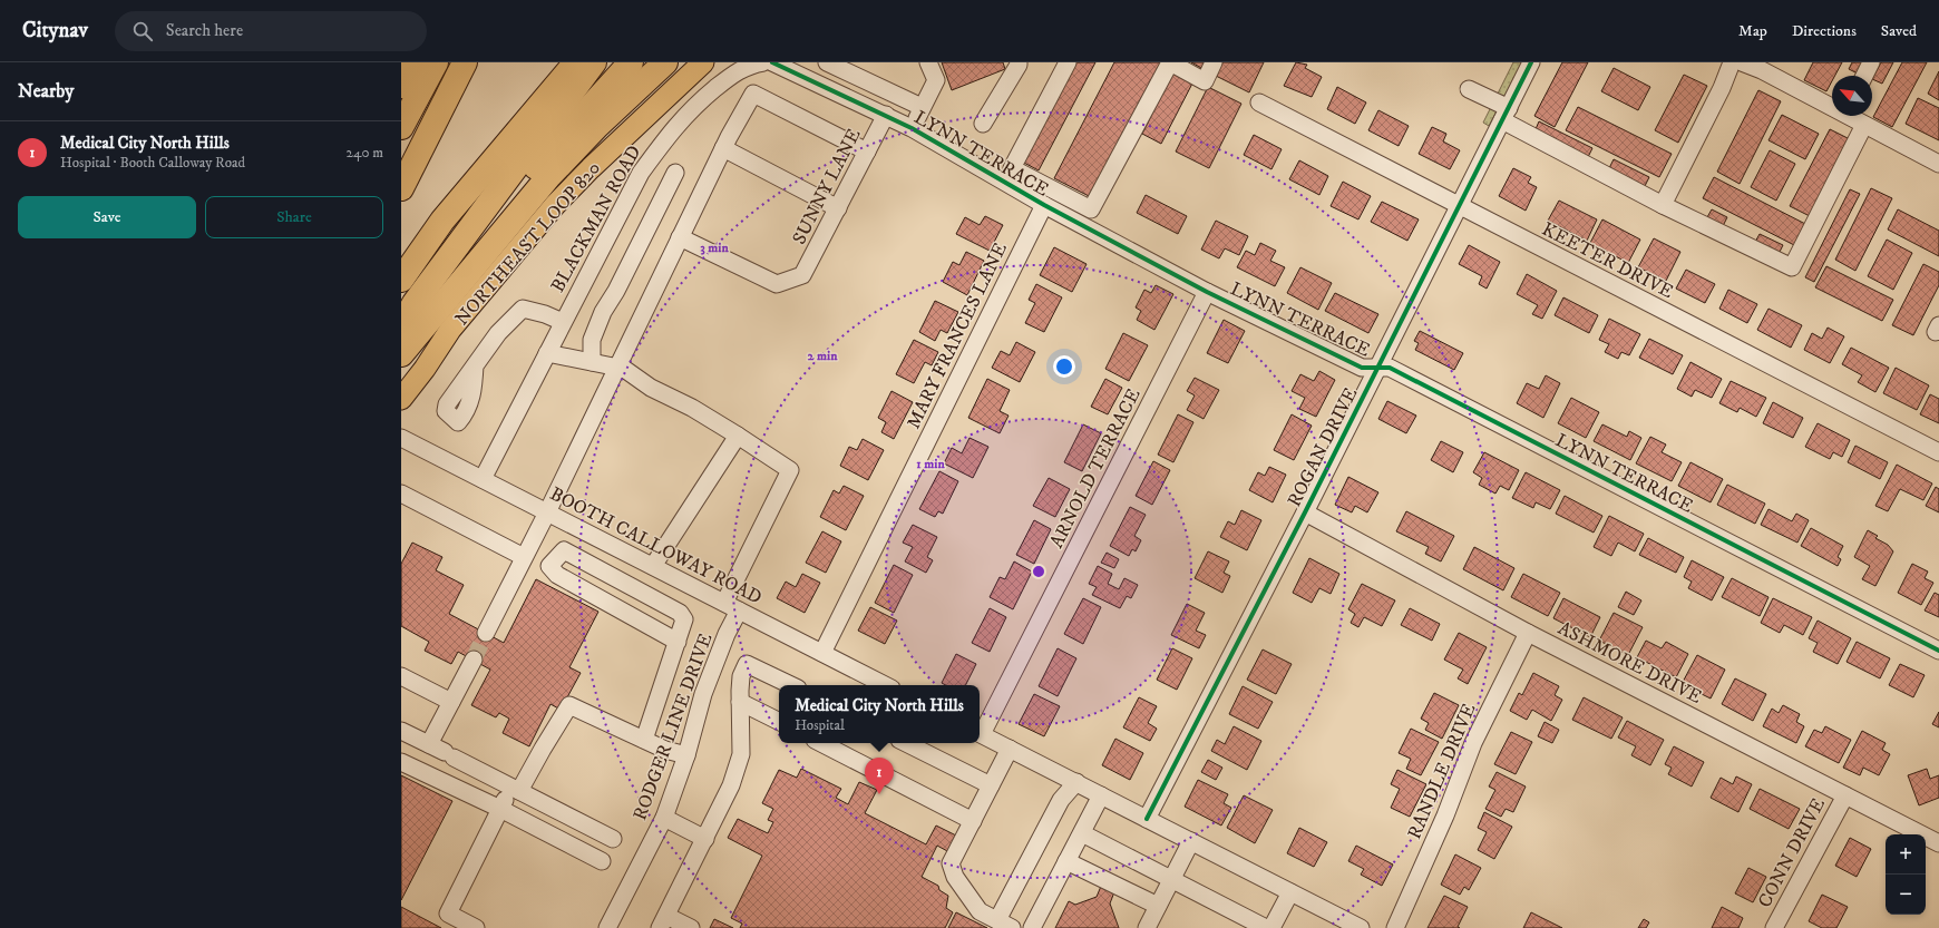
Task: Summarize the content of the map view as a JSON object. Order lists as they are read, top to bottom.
{
  "streets": {
    "main road": ["NORTHEAST LOOP 820"],
    "street": [
      "LYNN TERRACE",
      "SUNNY LANE",
      "BLACKMAN ROAD",
      "KEETER DRIVE",
      "MARY FRANCES LANE",
      "ROGAN DRIVE",
      "ARNOLD TERRACE",
      "BOOTH CALLOWAY ROAD",
      "ASHMORE DRIVE",
      "RODGER LINE DRIVE",
      "RANDLE DRIVE",
      "CONN DRIVE"
    ]
  },
  "crossings": [
    ["LYNN TERRACE", "SUNNY LANE"],
    ["LYNN TERRACE", "MARY FRANCES LANE"],
    ["LYNN TERRACE", "ROGAN DRIVE"],
    ["LYNN TERRACE", "ARNOLD TERRACE"],
    ["BLACKMAN ROAD", "BOOTH CALLOWAY ROAD"],
    ["KEETER DRIVE", "ROGAN DRIVE"],
    ["MARY FRANCES LANE", "BOOTH CALLOWAY ROAD"],
    ["ROGAN DRIVE", "ASHMORE DRIVE"],
    ["BOOTH CALLOWAY ROAD", "RODGER LINE DRIVE"],
    ["ASHMORE DRIVE", "RANDLE DRIVE"],
    ["ASHMORE DRIVE", "CONN DRIVE"]
  ],
  "north": "top left",
  "page": {
    "header": "Citynav",
    "search": "Search here",
    "nav": ["Map", "Directions", "Saved"],
    "heading": "Nearby",
    "list": [
      {
        "mark": "1",
        "name": "Medical City North Hills",
        "note": "Hospital · Booth Calloway Road",
        "value": "240 m"
      }
    ],
    "buttons": ["Save", "Share"],
    "popup": ["Medical City North Hills", "Hospital"],
    "pins": "1",
    "map_buttons": ["+", "−"]
  },
  "rings": ["3 min", "2 min", "1 min"]
}
